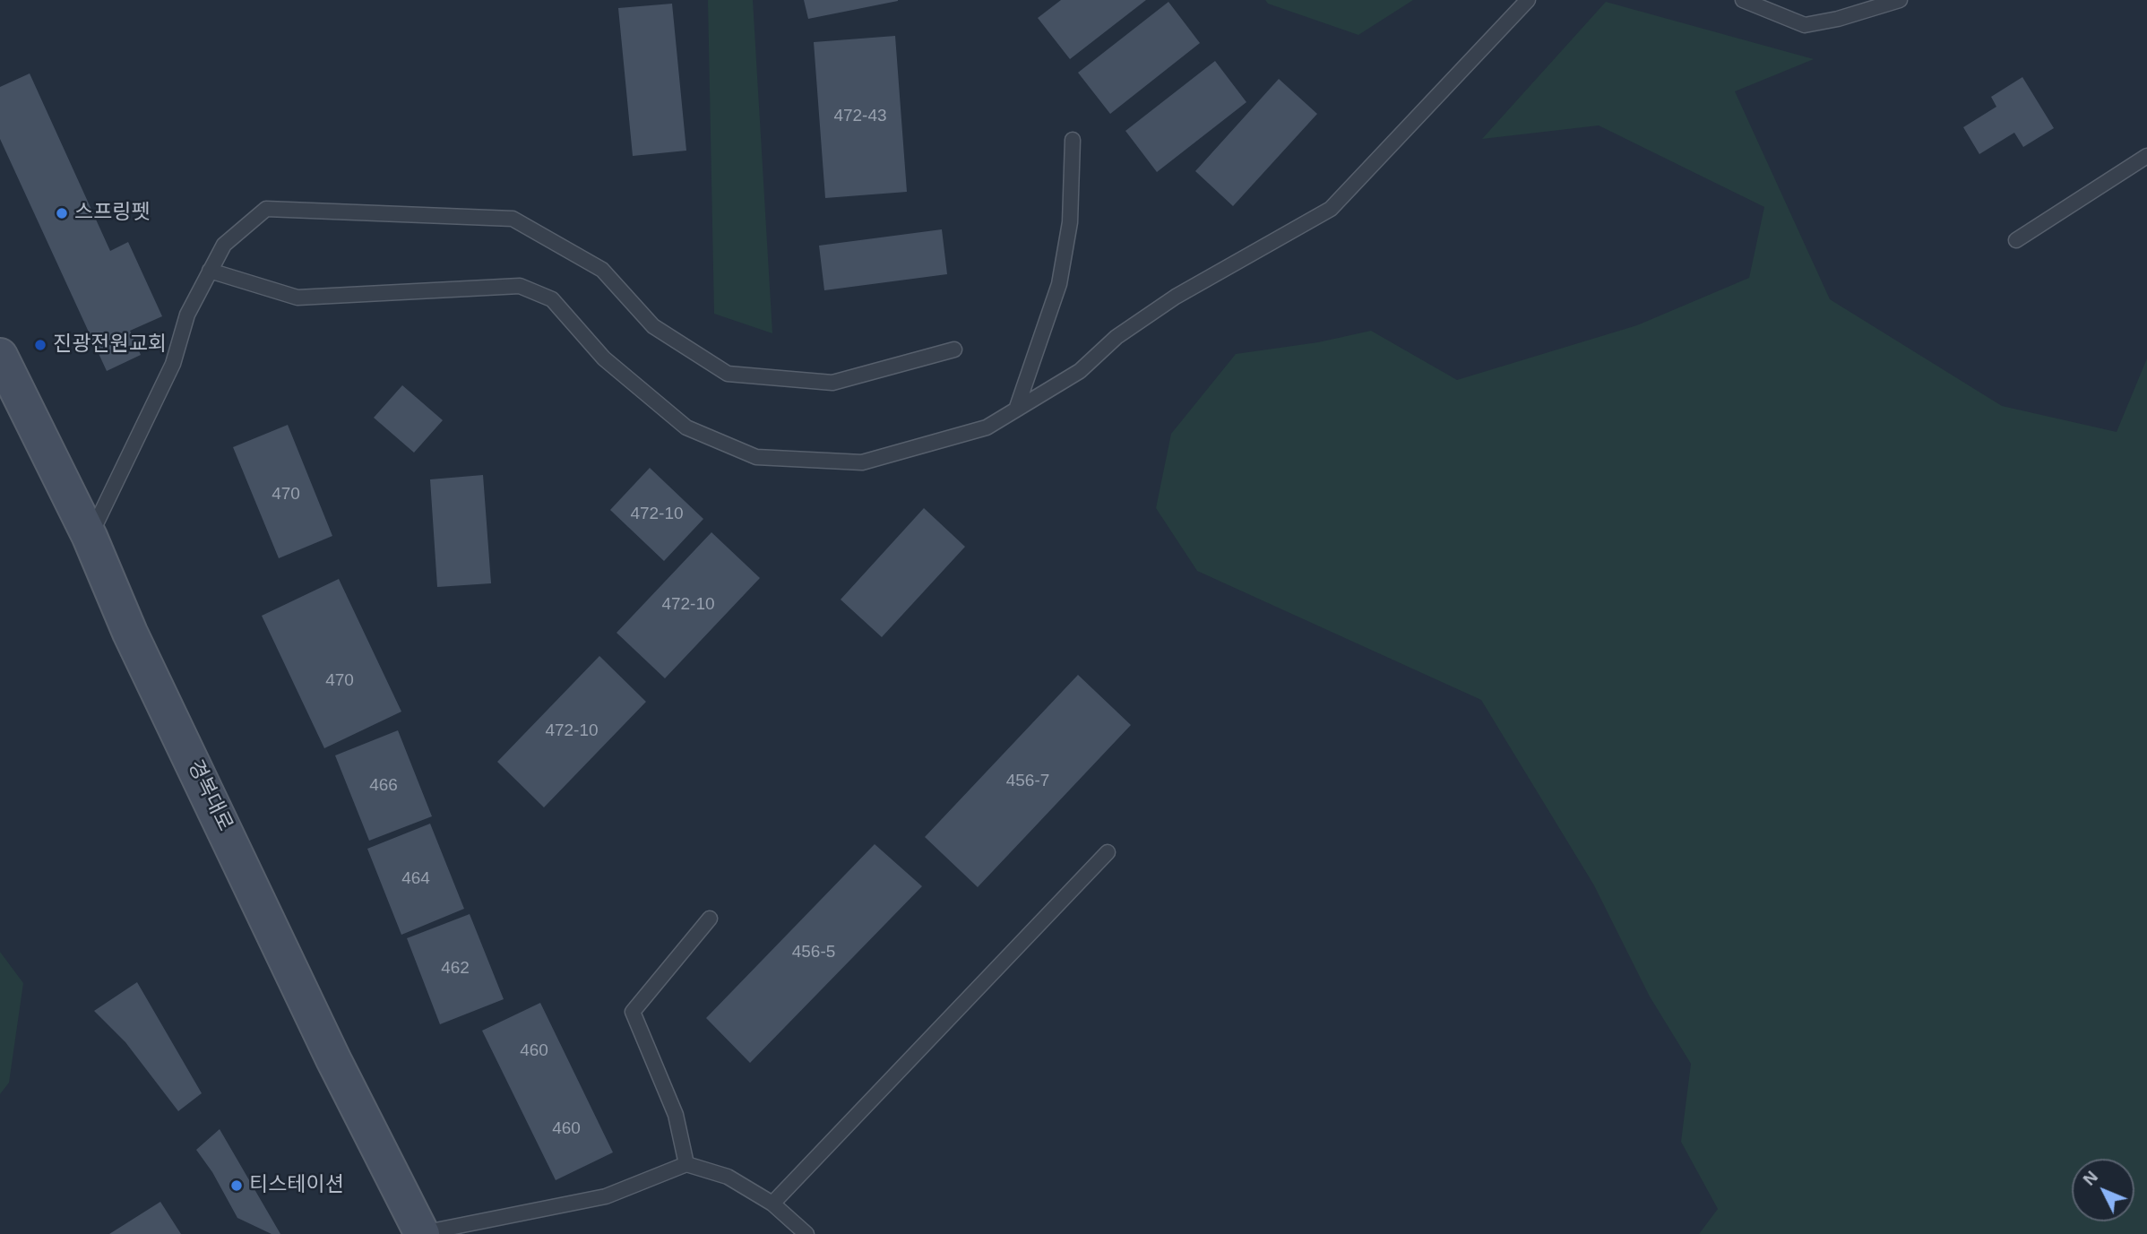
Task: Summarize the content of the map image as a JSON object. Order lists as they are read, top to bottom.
{
  "streets": {
    "street": ["경복대로"]
  },
  "places": ["스프링펫", "진광전원교회", "티스테이션"],
  "house_numbers": [
    "472-43",
    "470",
    "472-10",
    "472-10",
    "470",
    "472-10",
    "456-7",
    "466",
    "464",
    "456-5",
    "462",
    "460",
    "460"
  ],
  "north": "top left"
}
